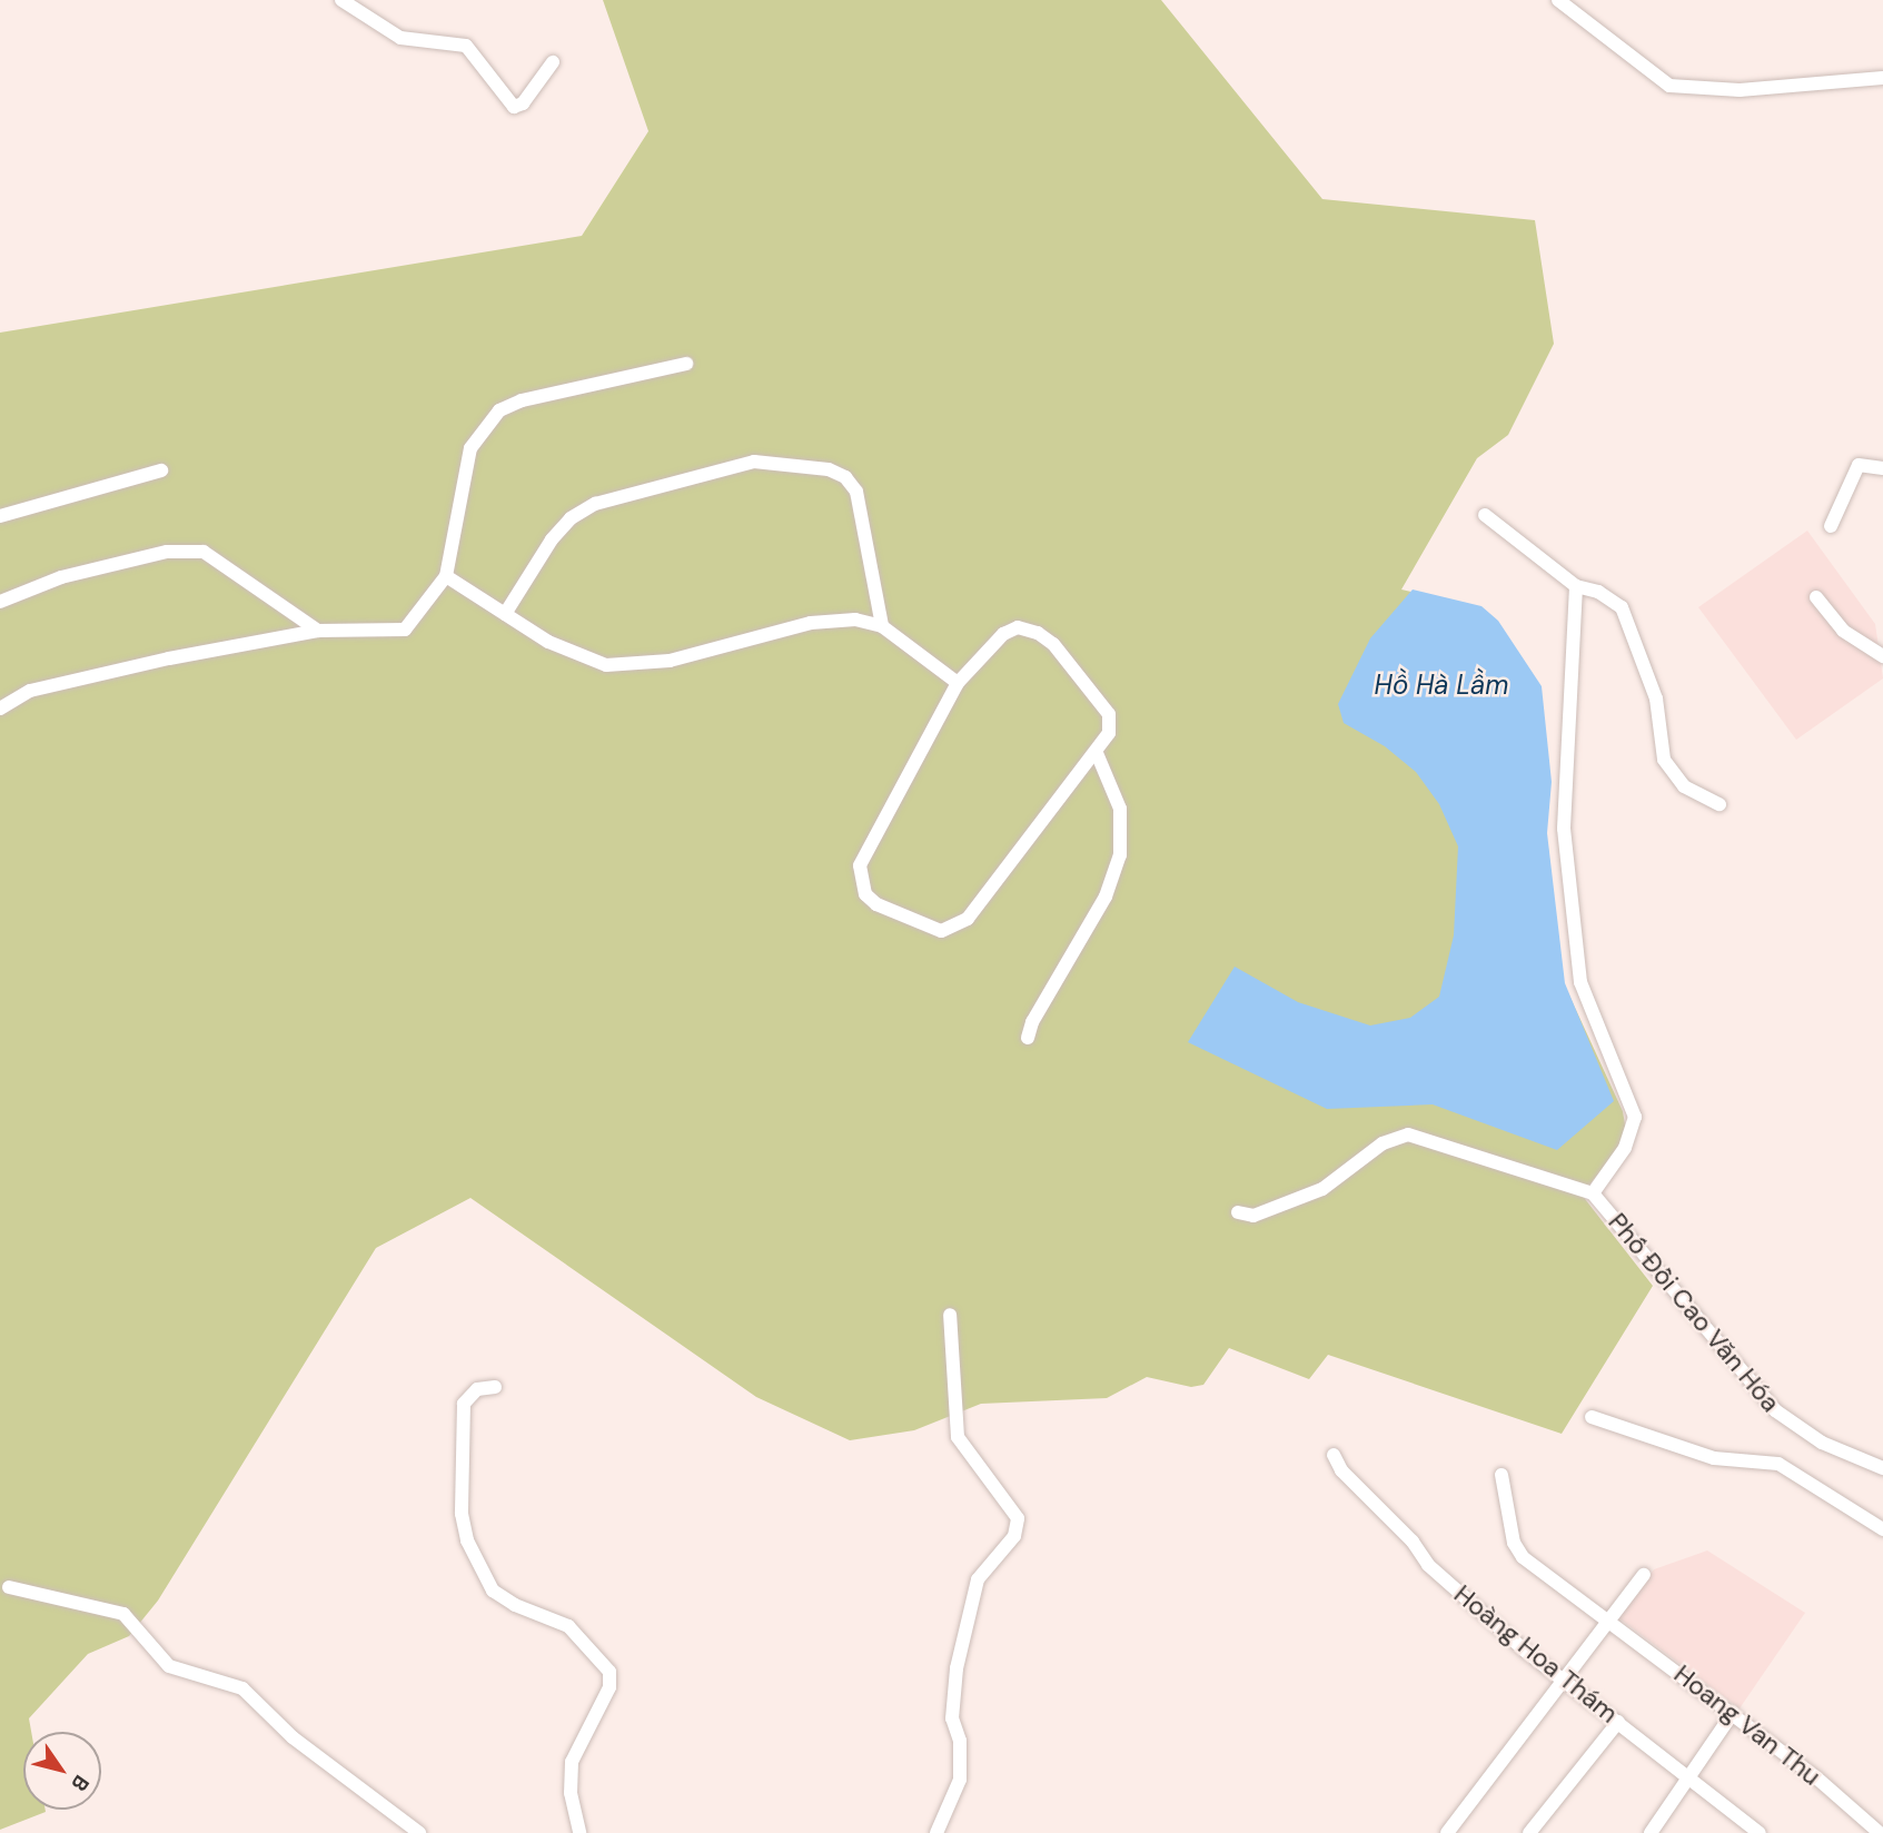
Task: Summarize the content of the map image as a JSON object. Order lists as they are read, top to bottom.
{
  "streets": {
    "street": ["Phố Đồi Cao Văn Hóa", "Hoàng Hoa Thám", "Hoang Van Thu"]
  },
  "water": ["Hồ Hà Lầm"],
  "north": "bottom right"
}
